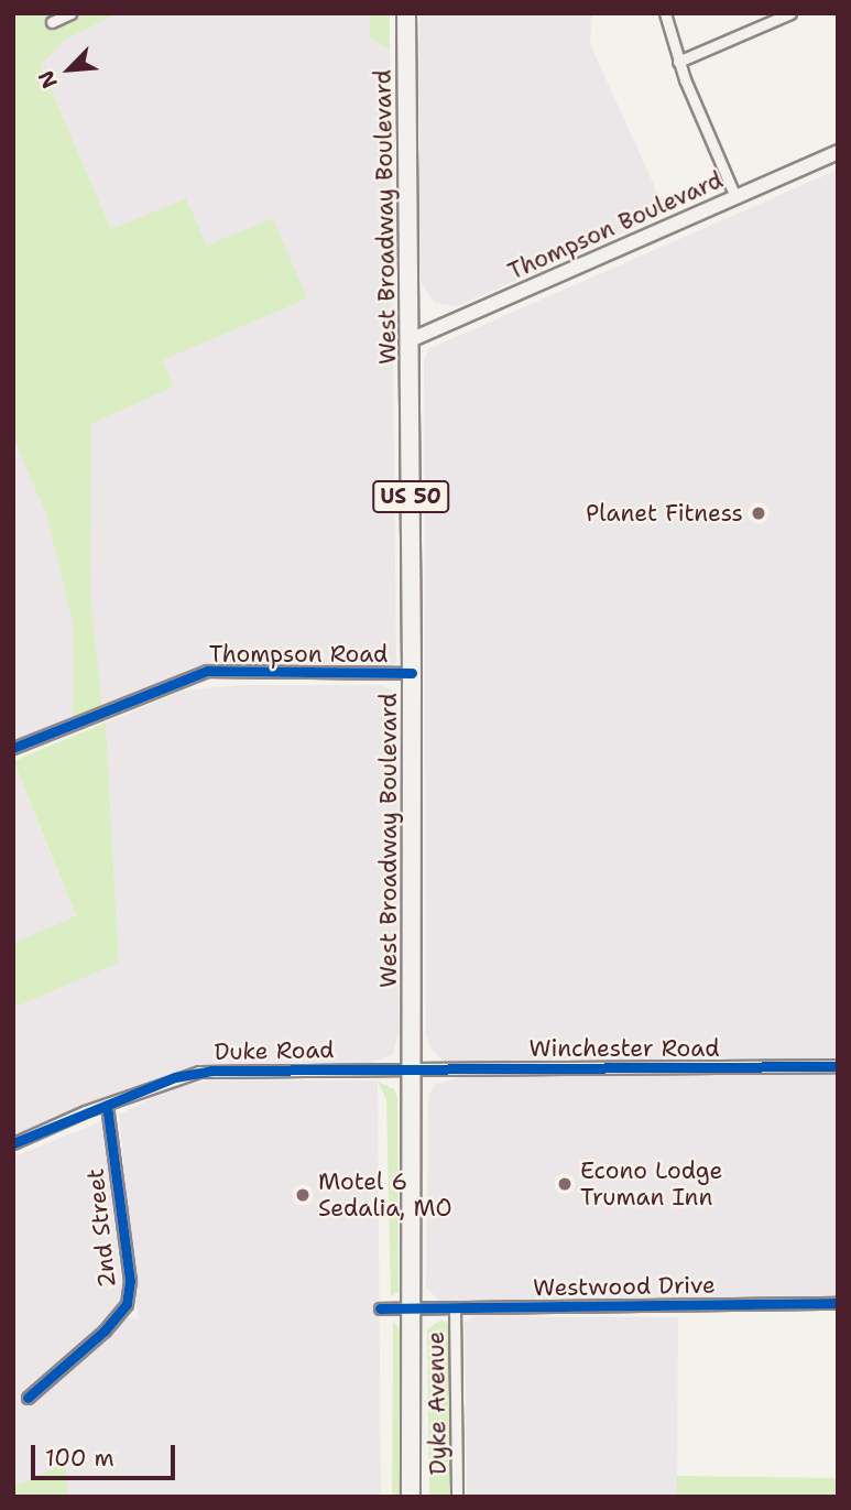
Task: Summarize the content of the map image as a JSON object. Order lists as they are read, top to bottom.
{
  "streets": {
    "highway": ["West Broadway Boulevard", "US 50"],
    "main road": ["Thompson Boulevard"],
    "street": [
      "Thompson Road",
      "Winchester Road",
      "Duke Road",
      "2nd Street",
      "Westwood Drive",
      "Dyke Avenue"
    ]
  },
  "crossings": [
    ["West Broadway Boulevard", "Thompson Boulevard"],
    ["West Broadway Boulevard", "Thompson Road"],
    ["West Broadway Boulevard", "Winchester Road"],
    ["West Broadway Boulevard", "Duke Road"],
    ["West Broadway Boulevard", "Westwood Drive"],
    ["Winchester Road", "Duke Road"],
    ["Duke Road", "2nd Street"],
    ["Westwood Drive", "Dyke Avenue"]
  ],
  "places": ["Planet Fitness", "Econo Lodge Truman Inn", "Motel 6 Sedalia, MO"],
  "scale_bar": "100 m",
  "north": "bottom left"
}
